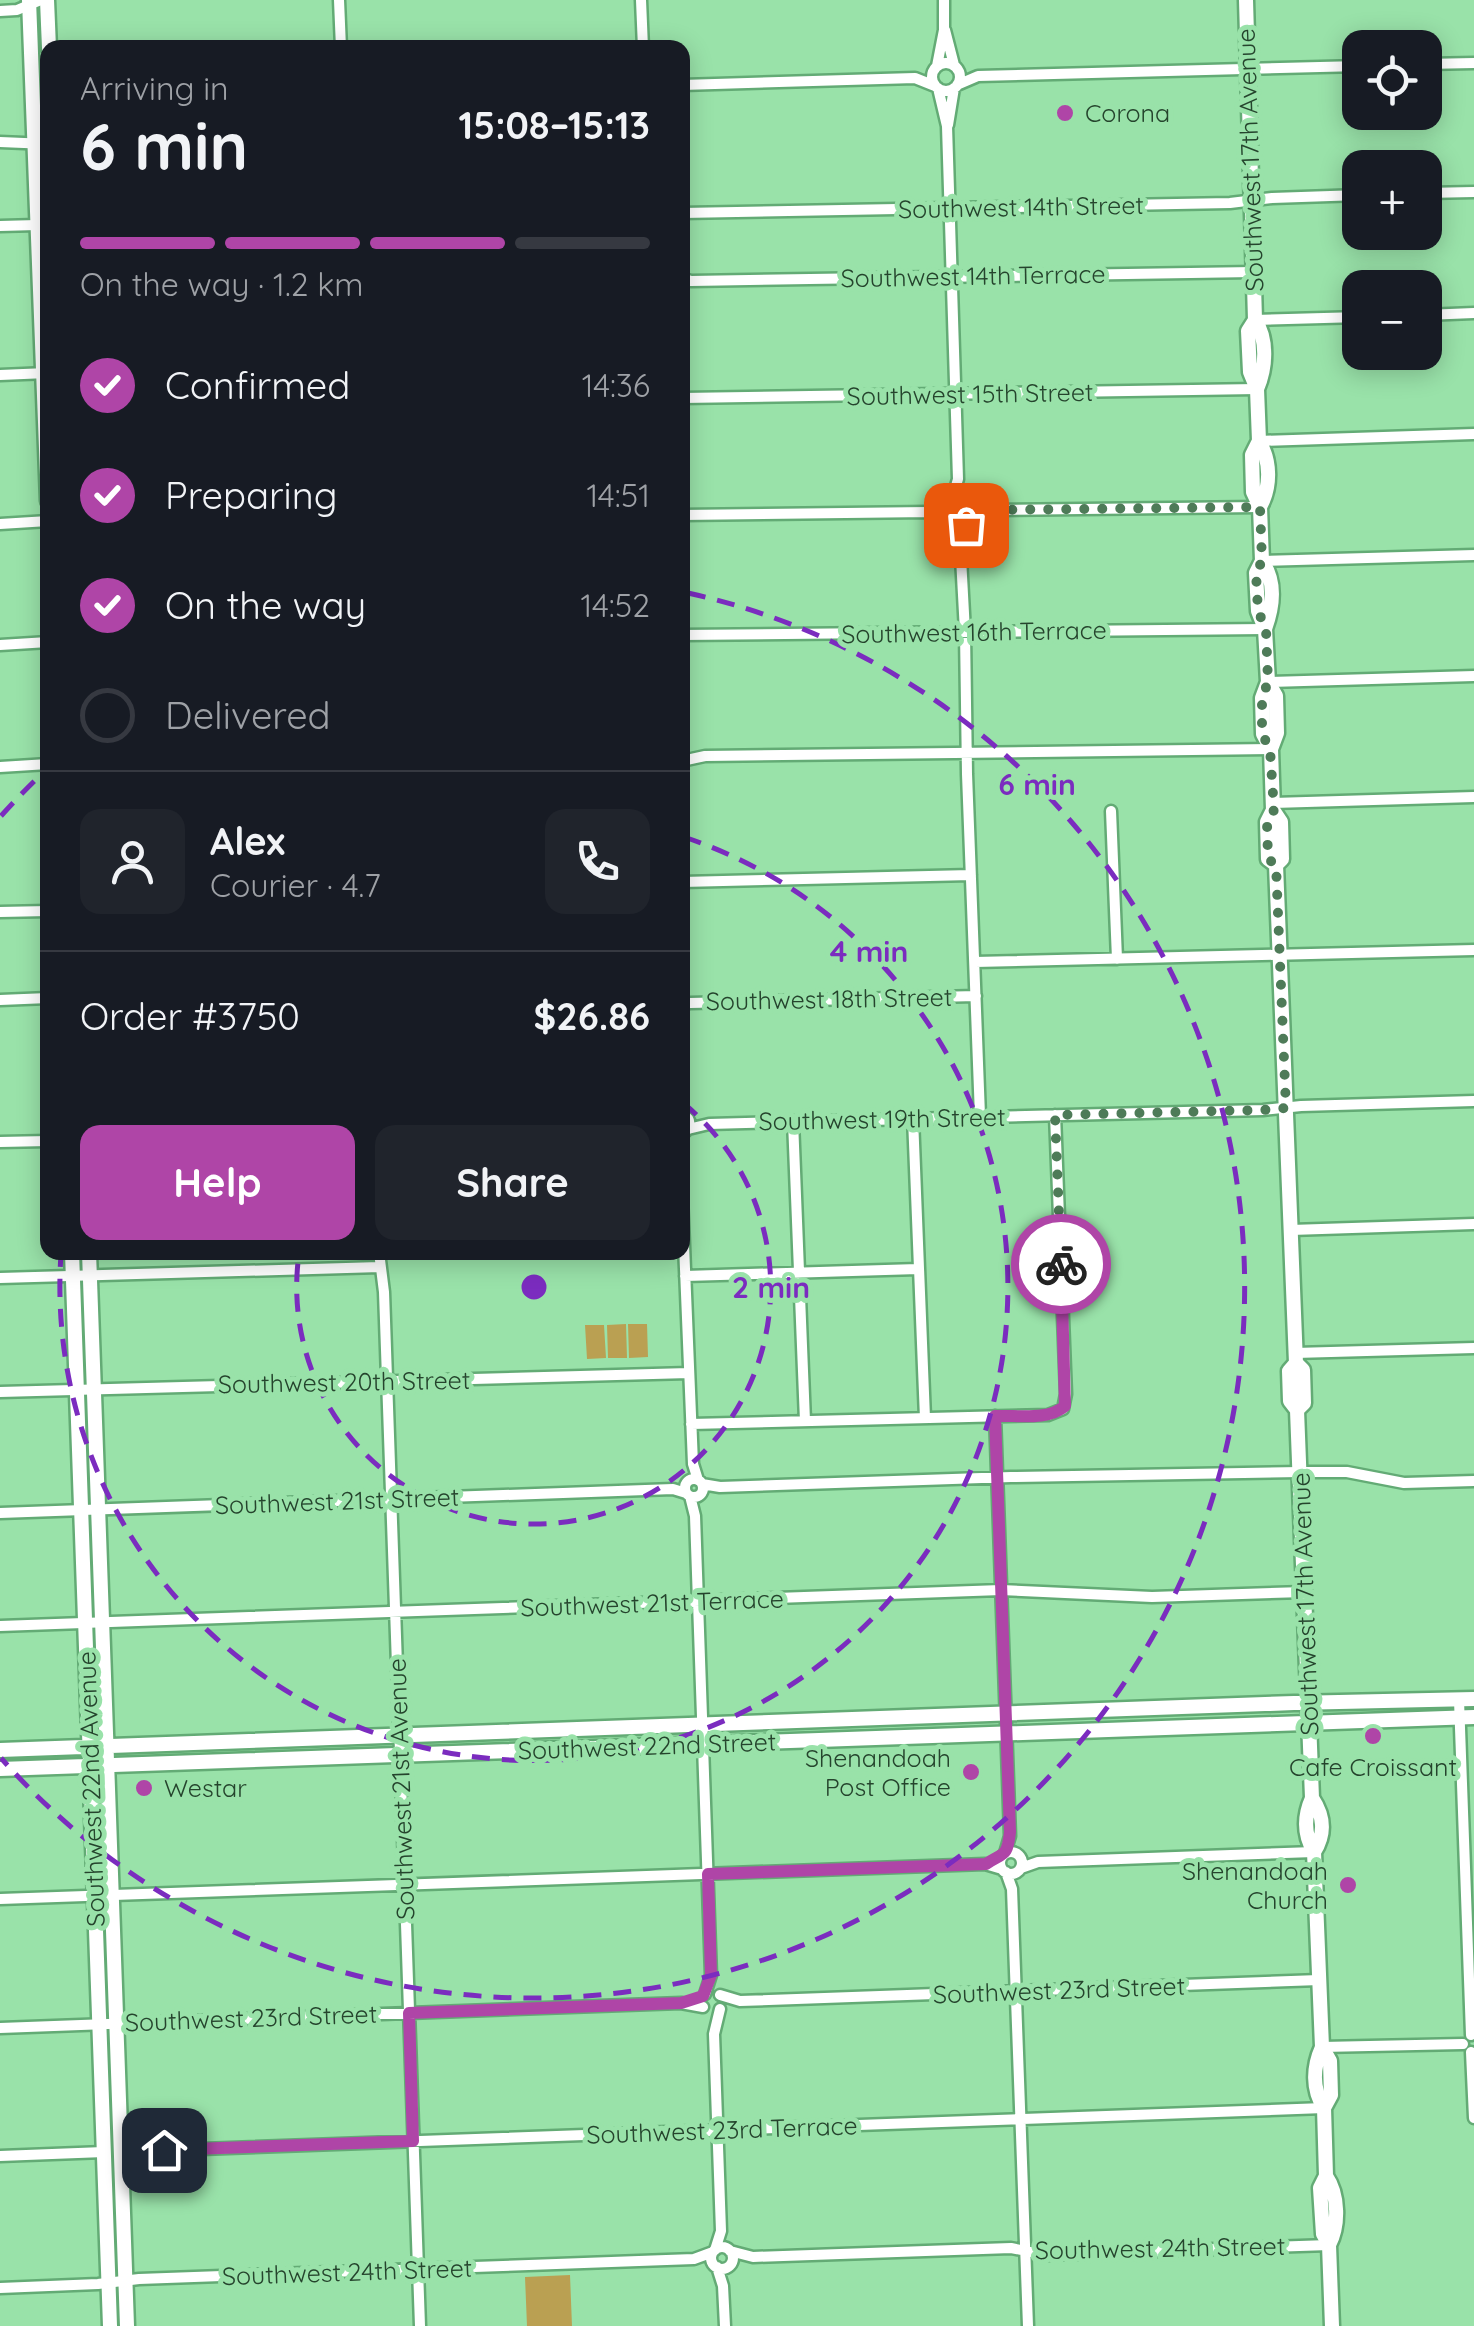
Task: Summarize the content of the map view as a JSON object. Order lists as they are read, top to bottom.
{
  "streets": {
    "main road": ["Southwest 17th Avenue", "Southwest 22nd Street", "Southwest 22nd Avenue"],
    "street": [
      "Southwest 14th Street",
      "Southwest 14th Terrace",
      "Southwest 15th Street",
      "Southwest 16th Terrace",
      "Southwest 18th Street",
      "Southwest 19th Street",
      "Southwest 20th Street",
      "Southwest 21st Street",
      "Southwest 21st Terrace",
      "Southwest 21st Avenue",
      "Southwest 23rd Street",
      "Southwest 23rd Terrace",
      "Southwest 24th Street"
    ]
  },
  "crossings": [
    ["Southwest 17th Avenue", "Southwest 14th Street"],
    ["Southwest 17th Avenue", "Southwest 14th Terrace"],
    ["Southwest 17th Avenue", "Southwest 15th Street"],
    ["Southwest 17th Avenue", "Southwest 16th Terrace"],
    ["Southwest 17th Avenue", "Southwest 18th Street"],
    ["Southwest 17th Avenue", "Southwest 19th Street"],
    ["Southwest 17th Avenue", "Southwest 21st Street"],
    ["Southwest 17th Avenue", "Southwest 21st Terrace"],
    ["Southwest 17th Avenue", "Southwest 22nd Street"],
    ["Southwest 17th Avenue", "Southwest 23rd Street"],
    ["Southwest 17th Avenue", "Southwest 23rd Terrace"],
    ["Southwest 17th Avenue", "Southwest 24th Street"],
    ["Southwest 20th Street", "Southwest 22nd Avenue"],
    ["Southwest 20th Street", "Southwest 21st Avenue"],
    ["Southwest 21st Street", "Southwest 22nd Avenue"],
    ["Southwest 21st Street", "Southwest 21st Avenue"],
    ["Southwest 21st Terrace", "Southwest 22nd Avenue"],
    ["Southwest 21st Terrace", "Southwest 21st Avenue"],
    ["Southwest 22nd Street", "Southwest 22nd Avenue"],
    ["Southwest 22nd Street", "Southwest 21st Avenue"],
    ["Southwest 22nd Avenue", "Southwest 23rd Street"],
    ["Southwest 22nd Avenue", "Southwest 23rd Terrace"],
    ["Southwest 22nd Avenue", "Southwest 24th Street"],
    ["Southwest 21st Avenue", "Southwest 23rd Street"],
    ["Southwest 21st Avenue", "Southwest 23rd Terrace"],
    ["Southwest 21st Avenue", "Southwest 24th Street"]
  ],
  "places": [
    "Corona",
    "Cafe Croissant",
    "Shenandoah Post Office",
    "Westar",
    "Shenandoah Church"
  ],
  "page": {
    "map_buttons": ["+", "−"],
    "heading": ["6 min", "Arriving in", "15:08–15:13"],
    "panel": [
      "Alex",
      "Courier · 4.7",
      "Order #3750",
      "$26.86"
    ],
    "bar": "On the way · 1.2 km",
    "list": [
      ["Confirmed", "14:36"],
      ["Preparing", "14:51"],
      ["On the way", "14:52"],
      "Delivered"
    ],
    "buttons": ["Help", "Share"]
  },
  "rings": ["6 min", "4 min", "2 min"]
}
